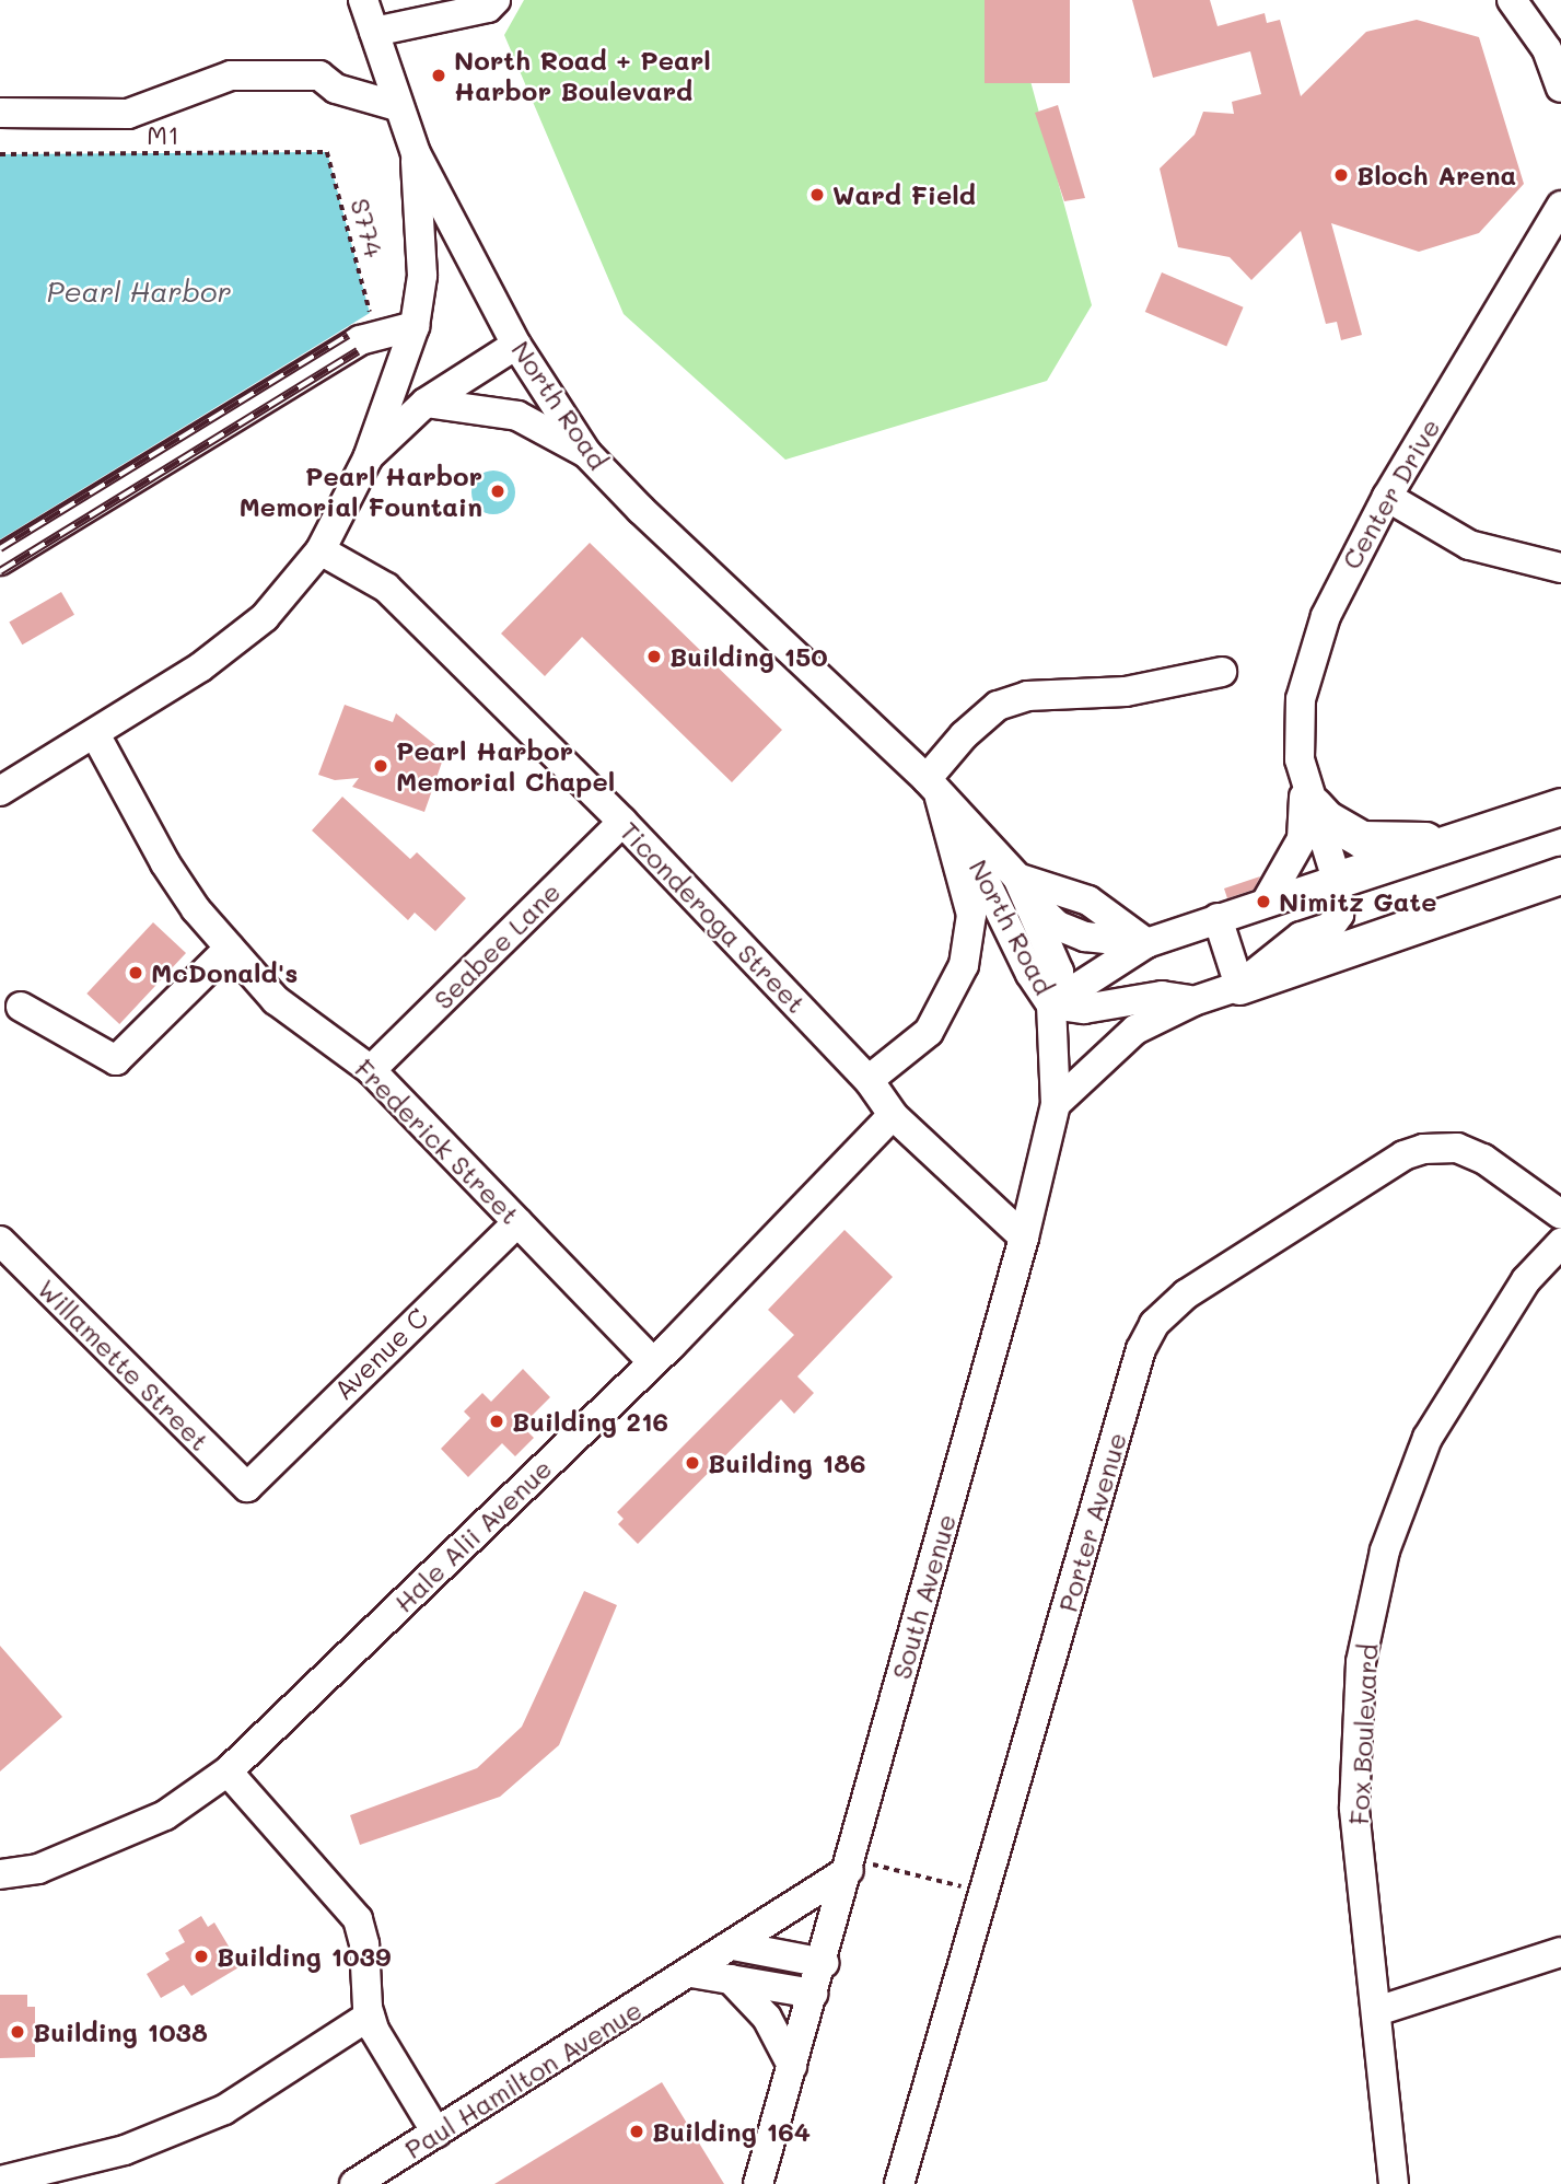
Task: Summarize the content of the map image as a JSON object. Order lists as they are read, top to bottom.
{
  "streets": {
    "street": [
      "North Road",
      "Center Drive",
      "Ticonderoga Street",
      "Seabee Lane",
      "Frederick Street",
      "Avenue C",
      "Willamette Street",
      "Porter Avenue",
      "Hale Alii Avenue",
      "South Avenue",
      "Fox Boulevard",
      "Paul Hamilton Avenue"
    ],
    "path": ["M1", "S774"]
  },
  "crossings": [
    ["M1", "S774"],
    ["North Road", "South Avenue"],
    ["Ticonderoga Street", "Seabee Lane"],
    ["Ticonderoga Street", "Hale Alii Avenue"],
    ["Ticonderoga Street", "South Avenue"],
    ["Seabee Lane", "Frederick Street"],
    ["Frederick Street", "Avenue C"],
    ["Frederick Street", "Hale Alii Avenue"],
    ["Avenue C", "Willamette Street"],
    ["South Avenue", "Paul Hamilton Avenue"]
  ],
  "water": ["Pearl Harbor"],
  "places": [
    "North Road + Pearl Harbor Boulevard",
    "Bloch Arena",
    "Ward Field",
    "Pearl Harbor Memorial Fountain",
    "Building 150",
    "Pearl Harbor Memorial Chapel",
    "Nimitz Gate",
    "McDonald's",
    "Building 216",
    "Building 186",
    "Building 1039",
    "Building 1038",
    "Building 164"
  ]
}
